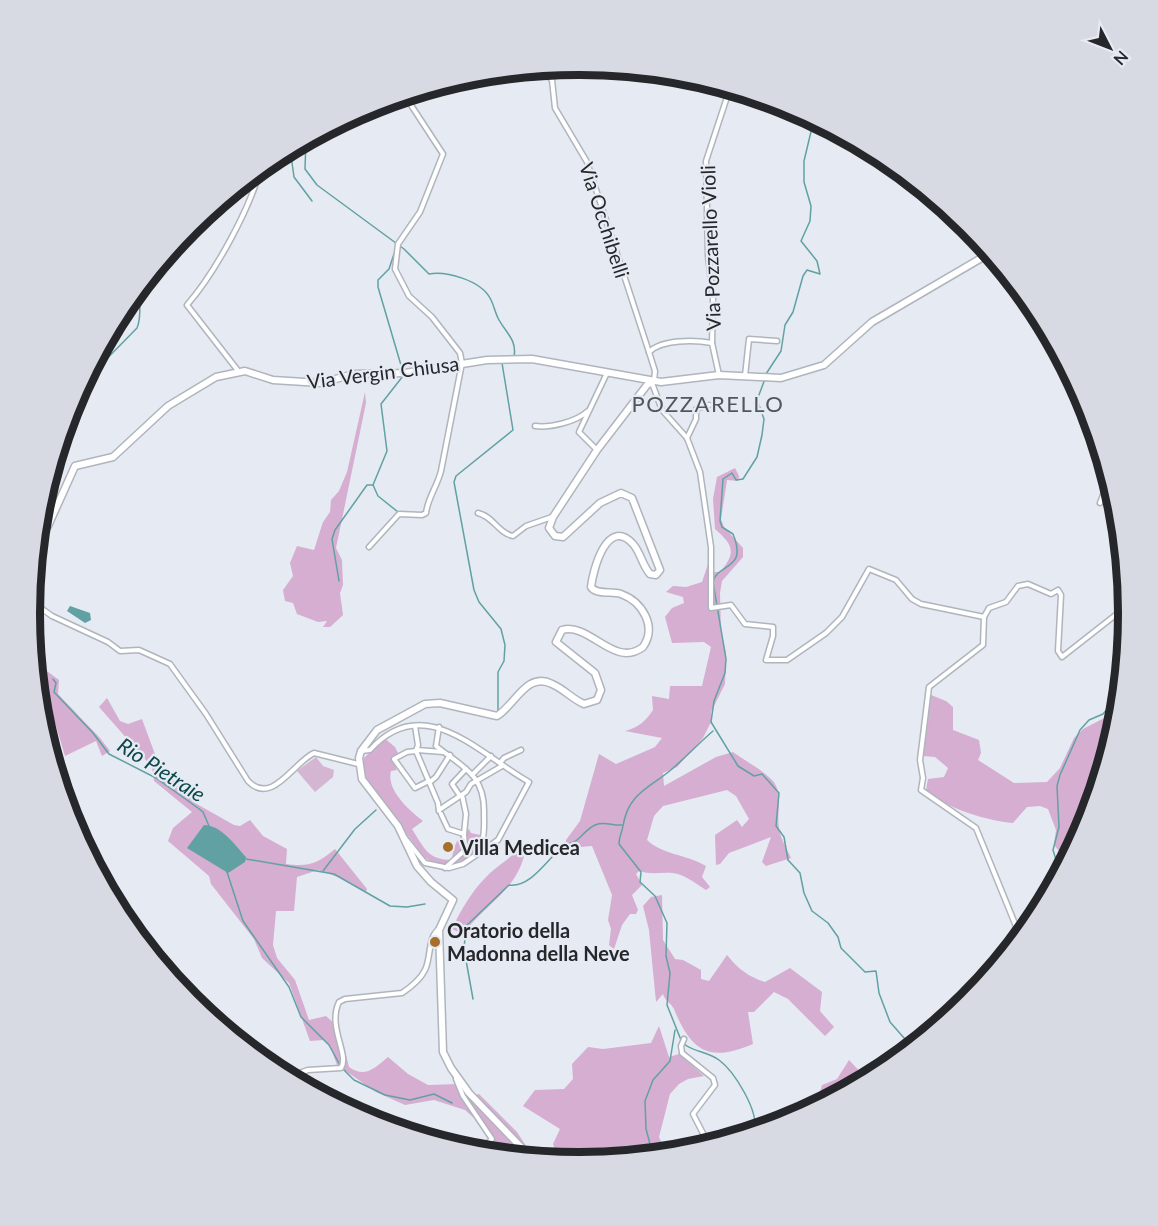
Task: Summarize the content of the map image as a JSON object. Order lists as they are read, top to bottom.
{
  "streets": {
    "street": ["Via Occhibelli", "Via Pozzarello Violi", "Via Vergin Chiusa"]
  },
  "crossings": [
    ["Via Occhibelli", "Via Vergin Chiusa"],
    ["Via Pozzarello Violi", "Via Vergin Chiusa"]
  ],
  "districts": ["POZZARELLO"],
  "water": ["Rio Pietraie"],
  "places": ["Villa Medicea", "Oratorio della Madonna della Neve"],
  "north": "bottom right"
}
